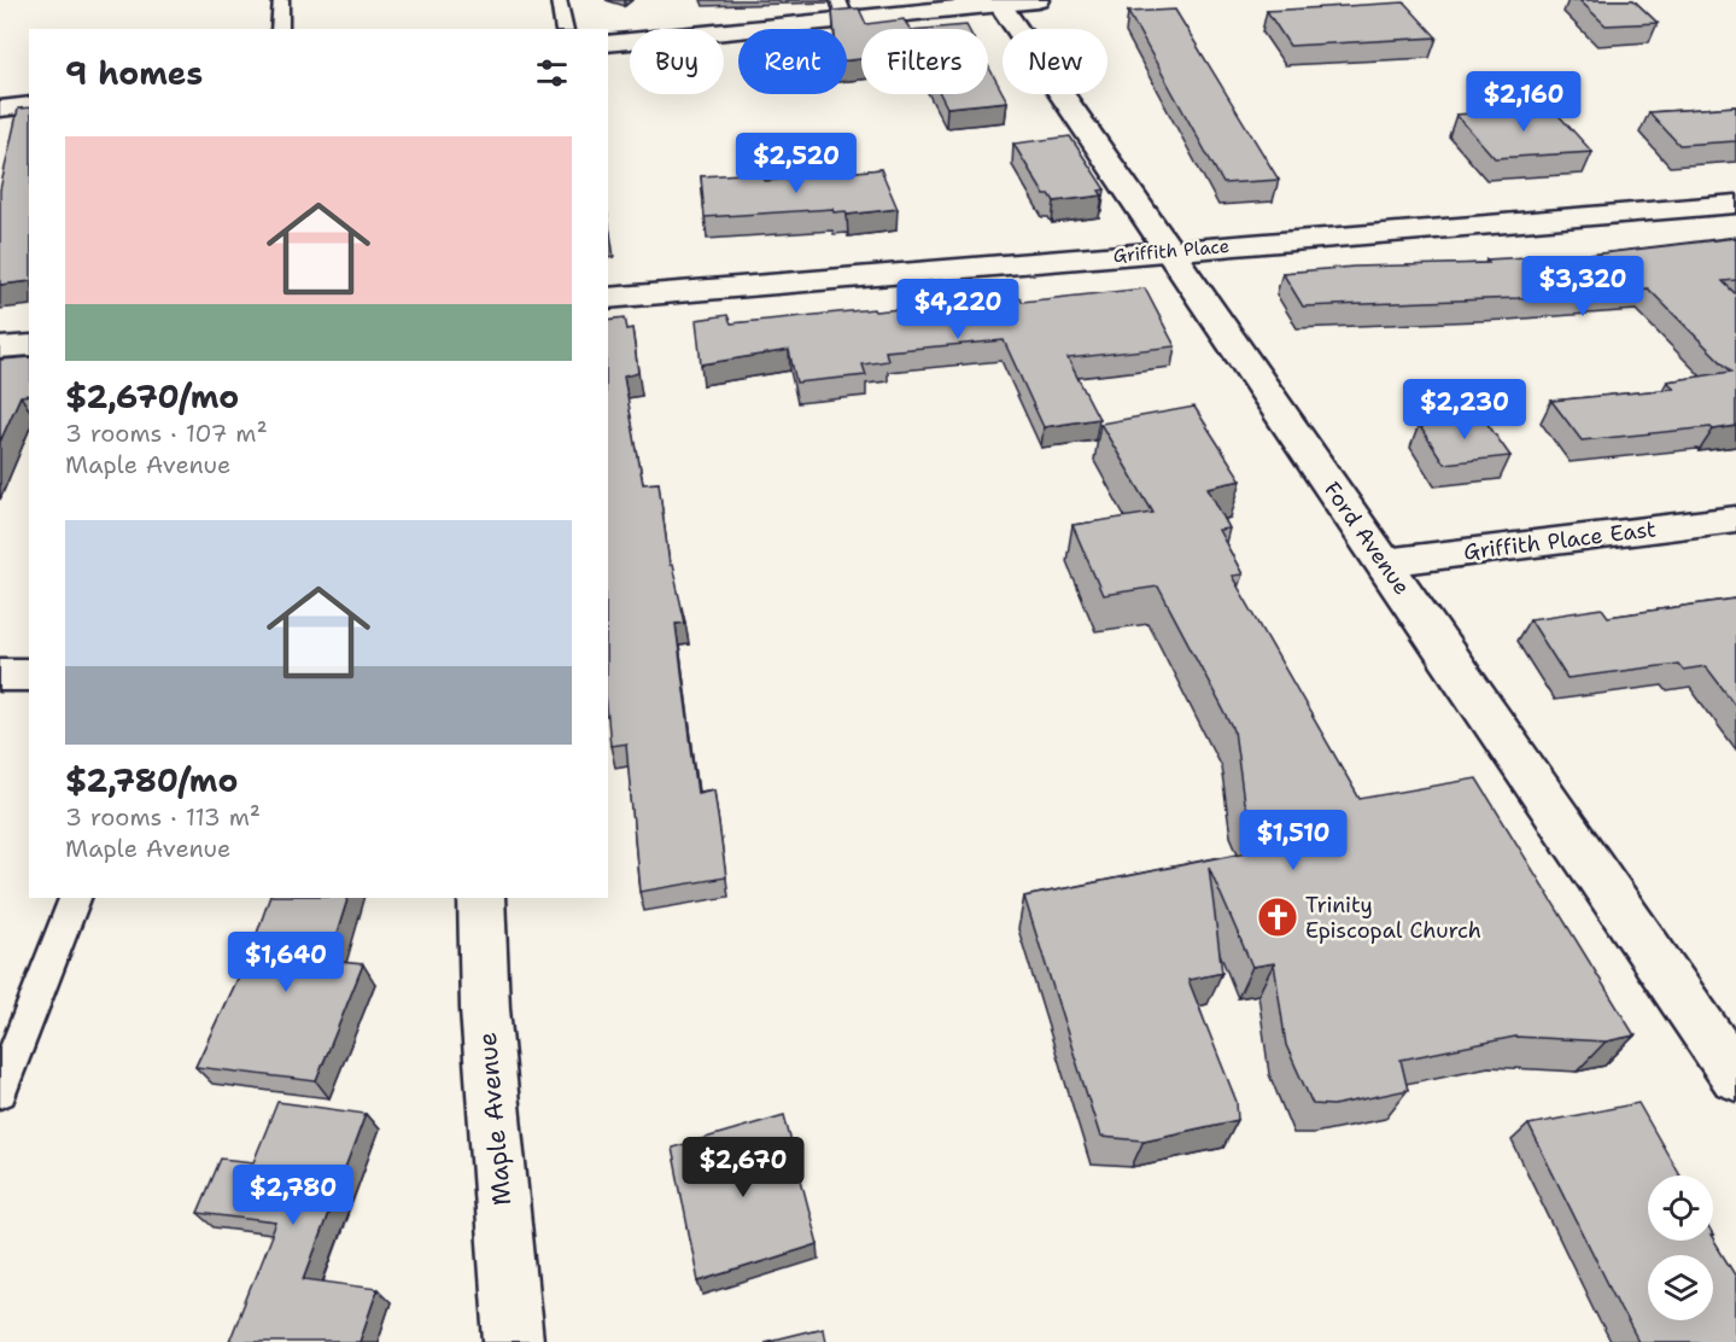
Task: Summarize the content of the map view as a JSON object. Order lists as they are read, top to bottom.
{
  "streets": {
    "street": [
      "Griffith Place",
      "Ford Avenue",
      "Griffith Place East",
      "Maple Avenue"
    ]
  },
  "crossings": [
    ["Griffith Place", "Ford Avenue"],
    ["Ford Avenue", "Griffith Place East"]
  ],
  "places": {
    "church": ["Trinity Episcopal Church"]
  },
  "page": {
    "chip": [
      "Buy",
      "Rent",
      "Filters",
      "New"
    ],
    "heading": "9 homes",
    "price": [
      "$2,160",
      "$2,520",
      "$3,320",
      "$4,220",
      "$2,230",
      "$1,510",
      "$1,640",
      "$2,670",
      "$2,780"
    ],
    "list": [
      {
        "name": "$2,670/mo",
        "note": "3 rooms · 107 m² · Maple Avenue"
      },
      {
        "name": "$2,780/mo",
        "note": "3 rooms · 113 m² · Maple Avenue"
      }
    ]
  }
}
